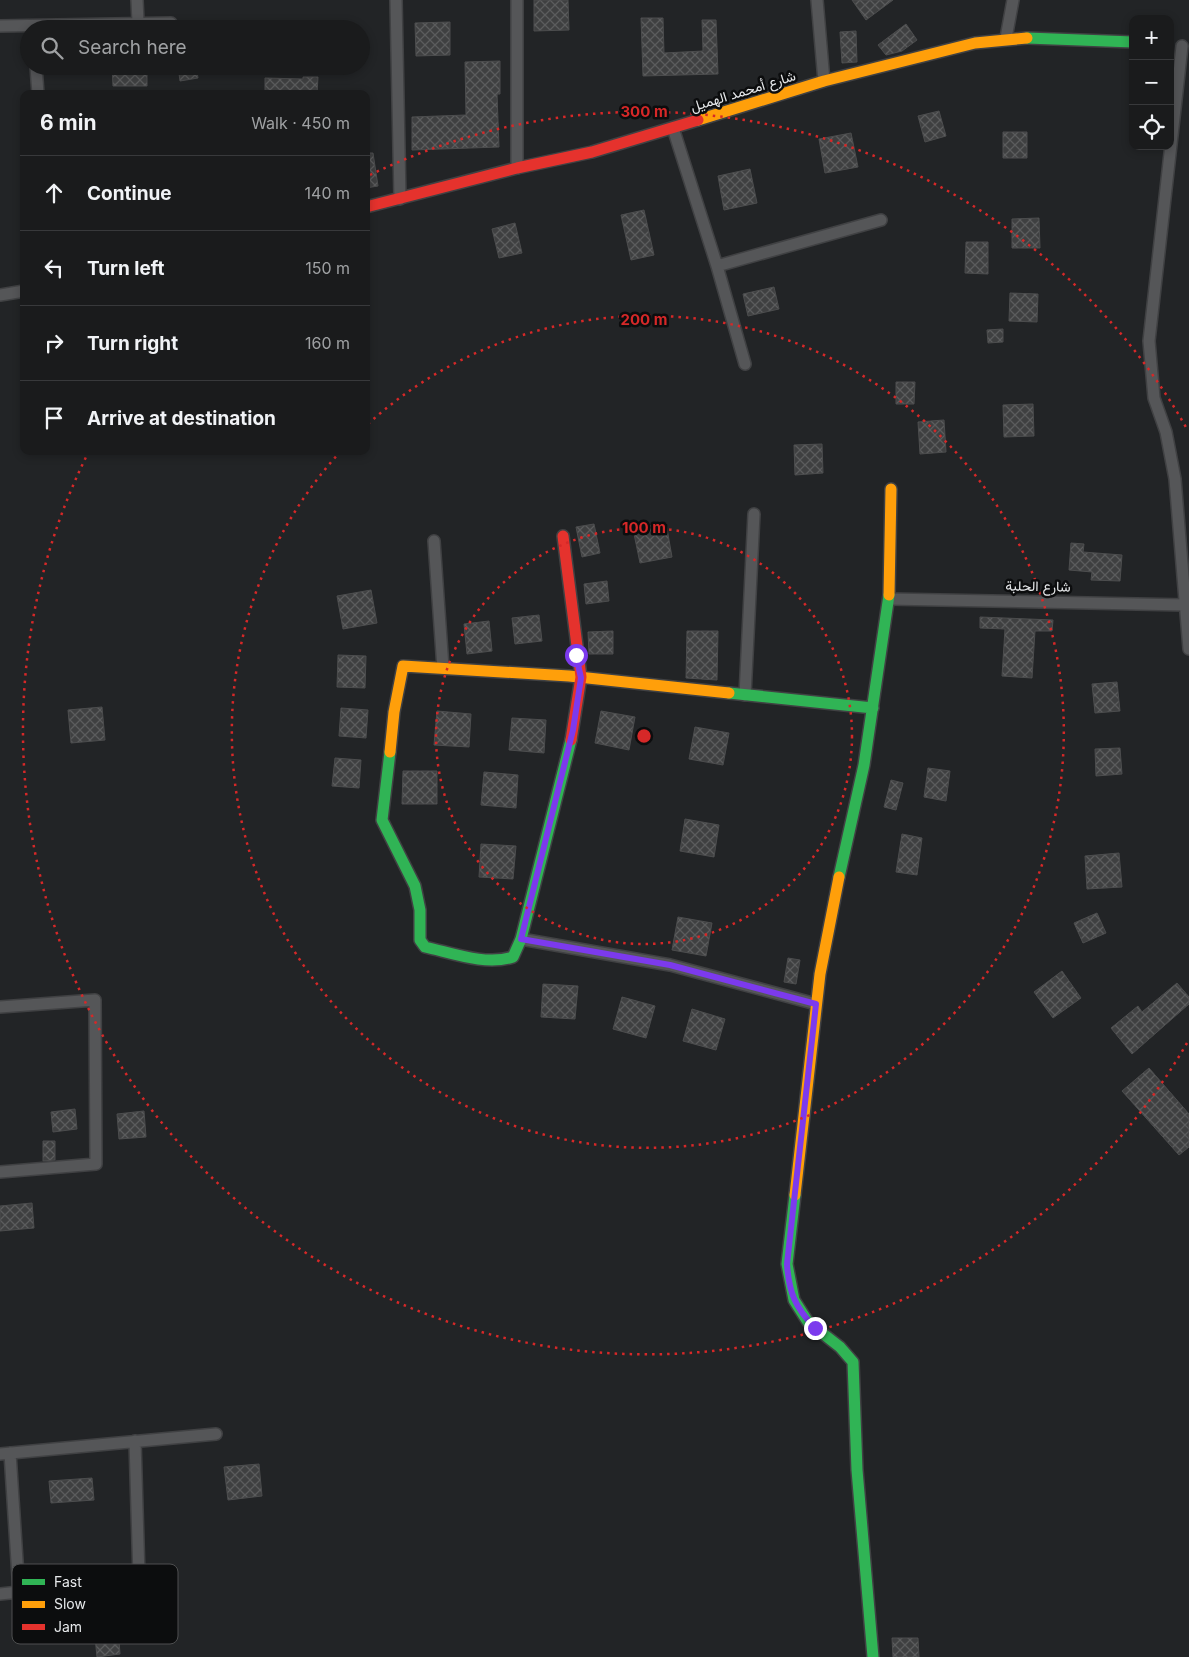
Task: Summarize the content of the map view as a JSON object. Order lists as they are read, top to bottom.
{
  "streets": {
    "street": ["شارع أمحمد الهميل", "شارع الحلبة"]
  },
  "legend": ["Fast", "Slow", "Jam"],
  "page": {
    "map_buttons": ["+", "−"],
    "search": "Search here",
    "heading": ["6 min", "Walk · 450 m"],
    "list": [
      ["Continue", "140 m"],
      ["Turn left", "150 m"],
      ["Turn right", "160 m"],
      "Arrive at destination"
    ]
  },
  "rings": ["300 m", "200 m", "100 m"]
}
